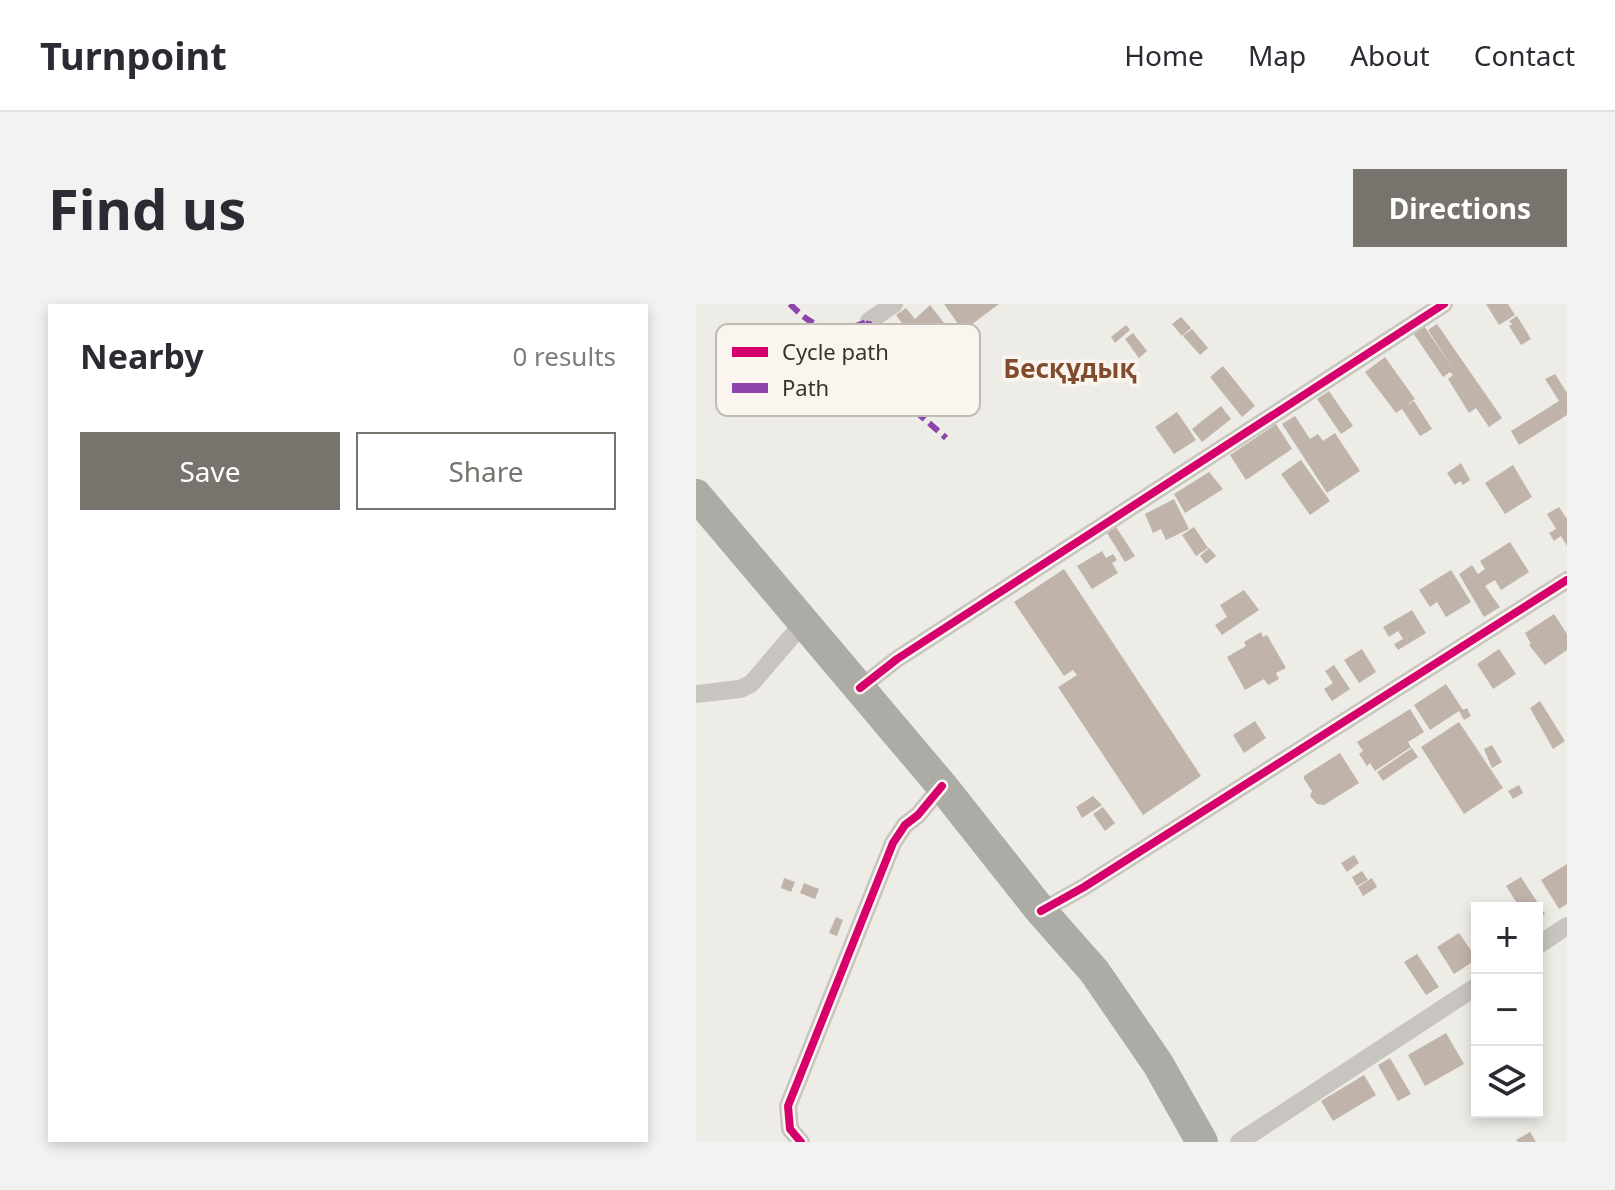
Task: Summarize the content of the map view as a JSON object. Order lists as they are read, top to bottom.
{
  "districts": ["Бесқұдық"],
  "legend": ["Cycle path", "Path"],
  "page": {
    "header": "Turnpoint",
    "nav": [
      "Home",
      "Map",
      "About",
      "Contact"
    ],
    "buttons": [
      "Directions",
      ["Save", "Share"]
    ],
    "title": "Find us",
    "heading": ["Nearby", "0 results"],
    "map_buttons": ["+", "−"]
  }
}
